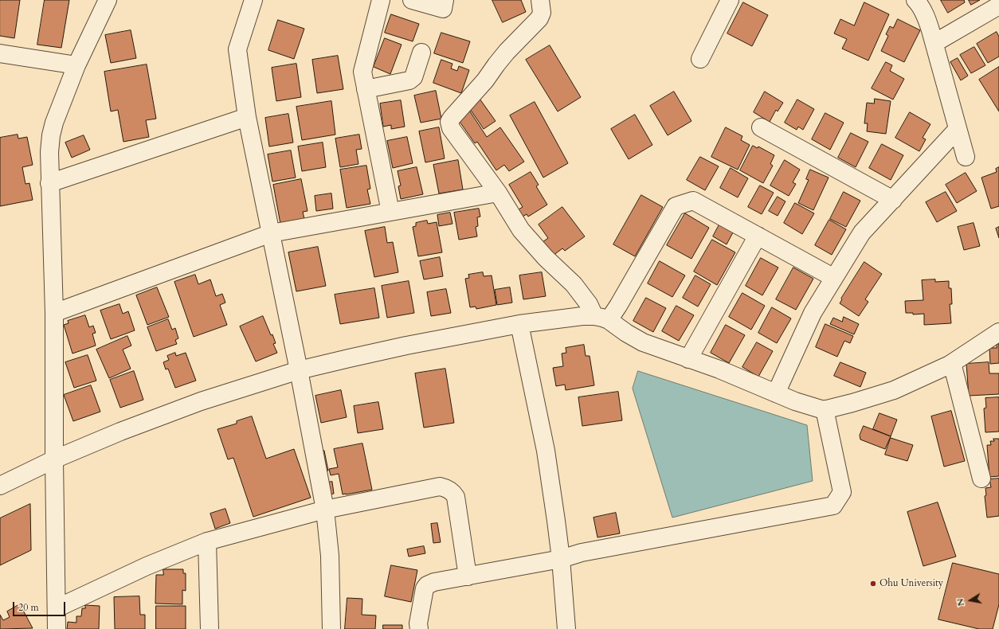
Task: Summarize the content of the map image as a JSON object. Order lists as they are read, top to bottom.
{
  "places": ["Ohu University"],
  "scale_bar": "20 m",
  "north": "left"
}
